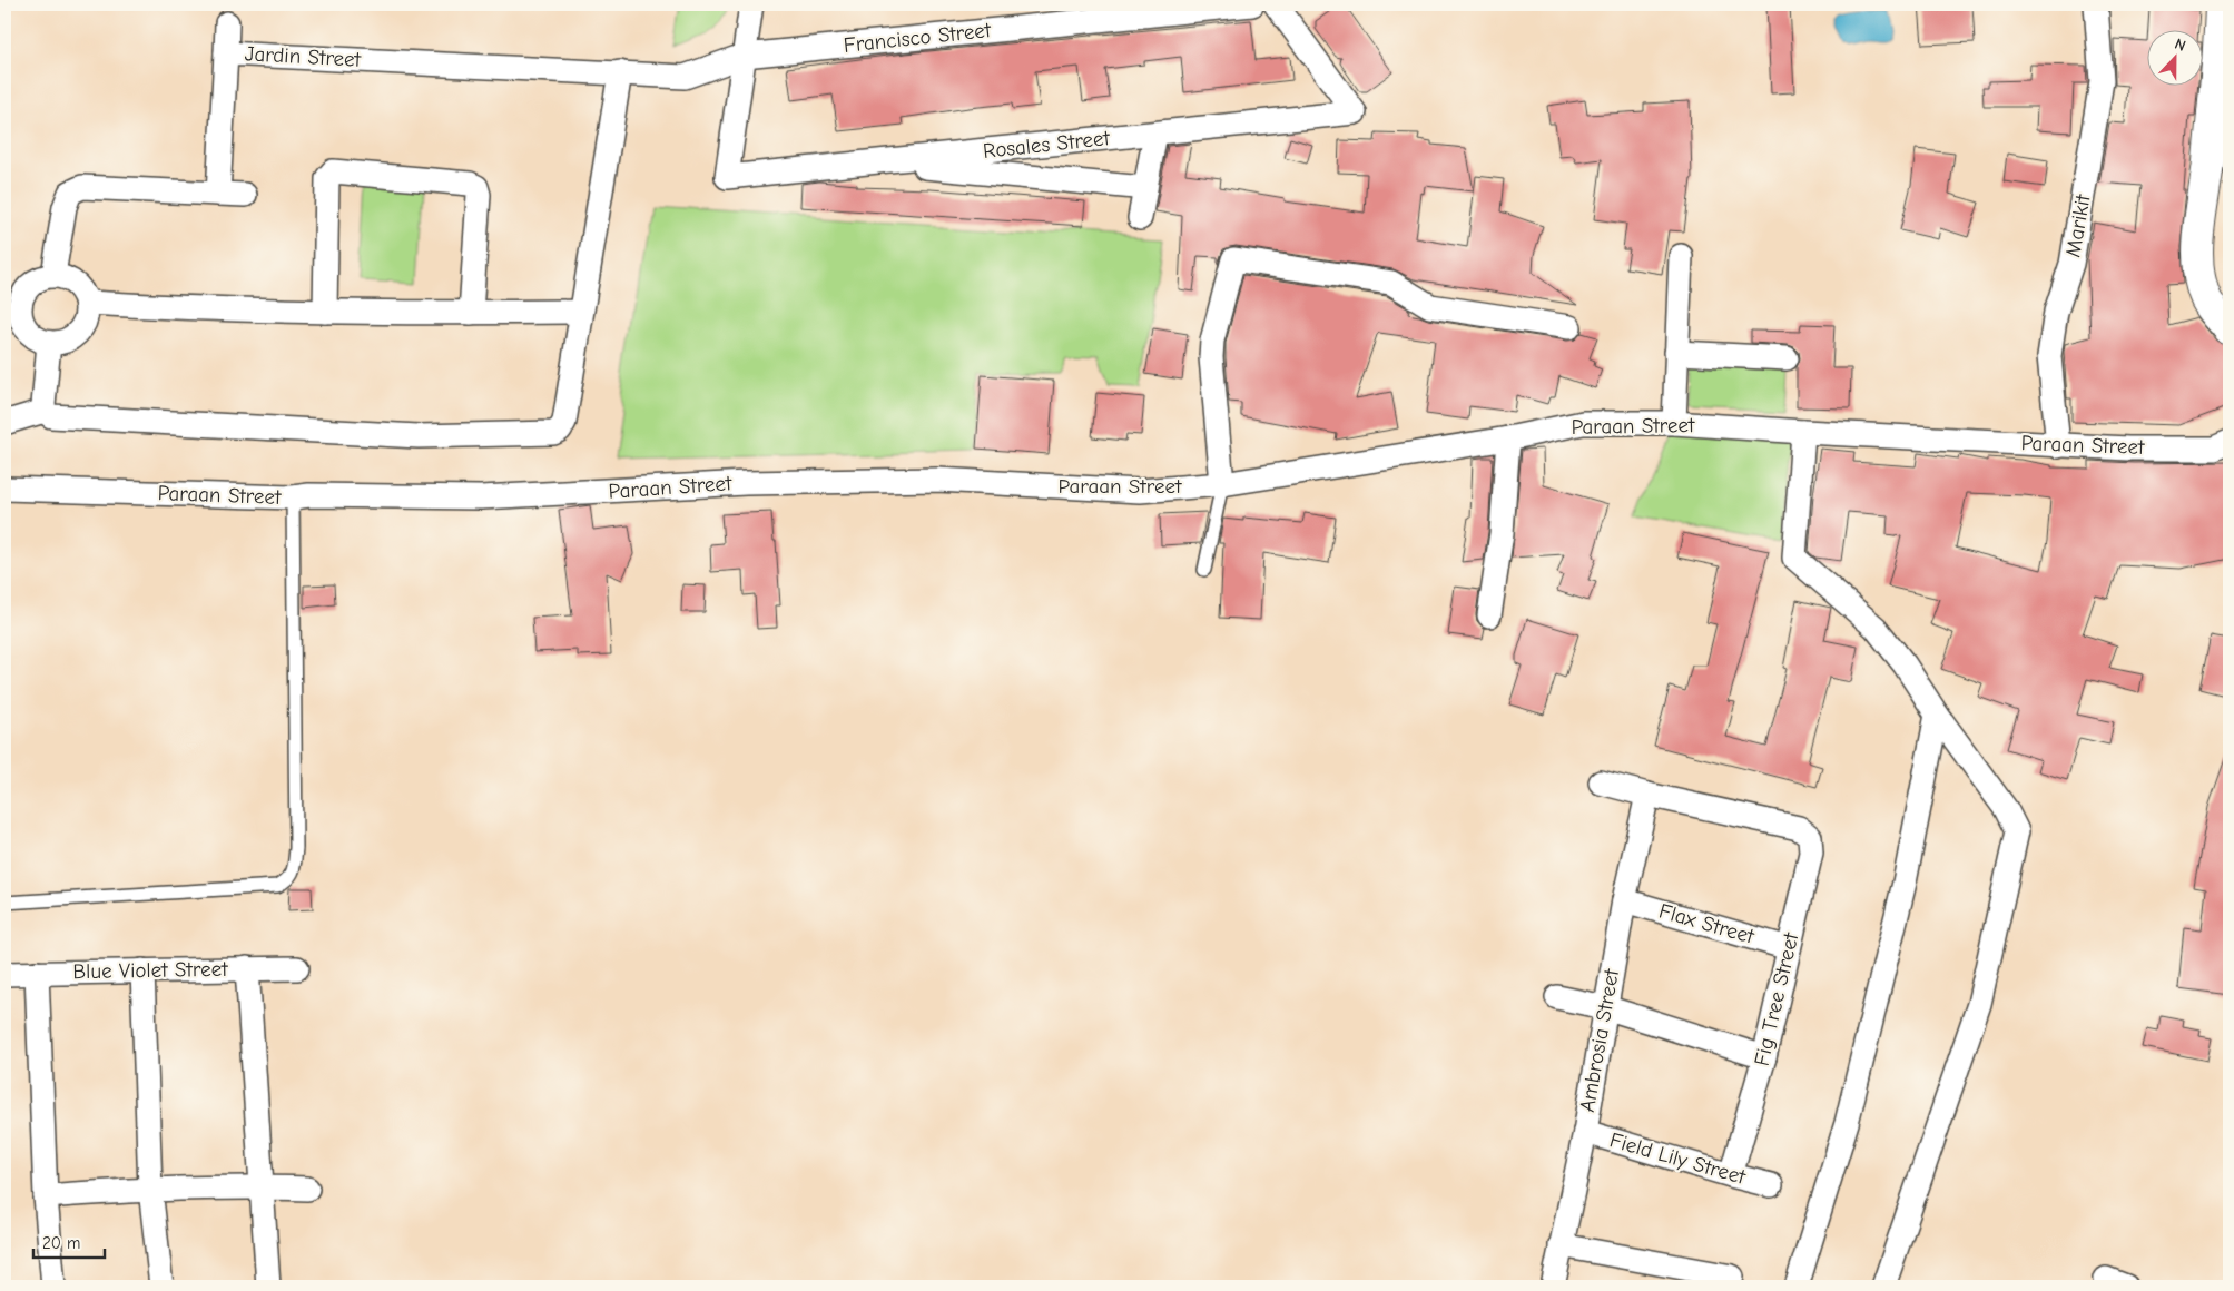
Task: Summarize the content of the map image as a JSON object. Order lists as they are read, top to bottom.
{
  "streets": {
    "street": [
      "Francisco Street",
      "Jardin Street",
      "Rosales Street",
      "Marikit",
      "Paraan Street",
      "Flax Street",
      "Blue Violet Street",
      "Fig Tree Street",
      "Ambrosia Street",
      "Field Lily Street"
    ]
  },
  "crossings": [
    ["Francisco Street", "Jardin Street"],
    ["Francisco Street", "Rosales Street"],
    ["Marikit", "Paraan Street"],
    ["Flax Street", "Fig Tree Street"],
    ["Flax Street", "Ambrosia Street"],
    ["Fig Tree Street", "Ambrosia Street"],
    ["Fig Tree Street", "Field Lily Street"],
    ["Ambrosia Street", "Field Lily Street"]
  ],
  "scale_bar": "20 m",
  "north": "top"
}
